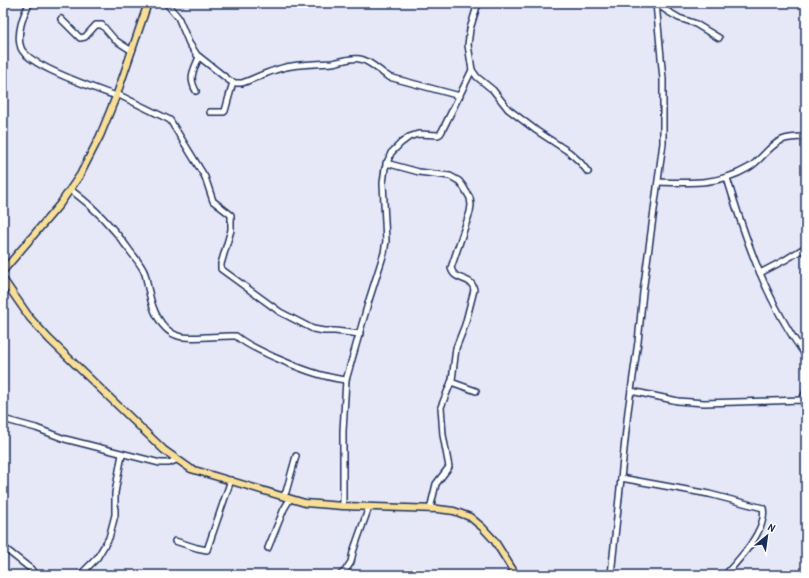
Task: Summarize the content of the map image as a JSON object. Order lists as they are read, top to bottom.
{
  "north": "top right"
}
